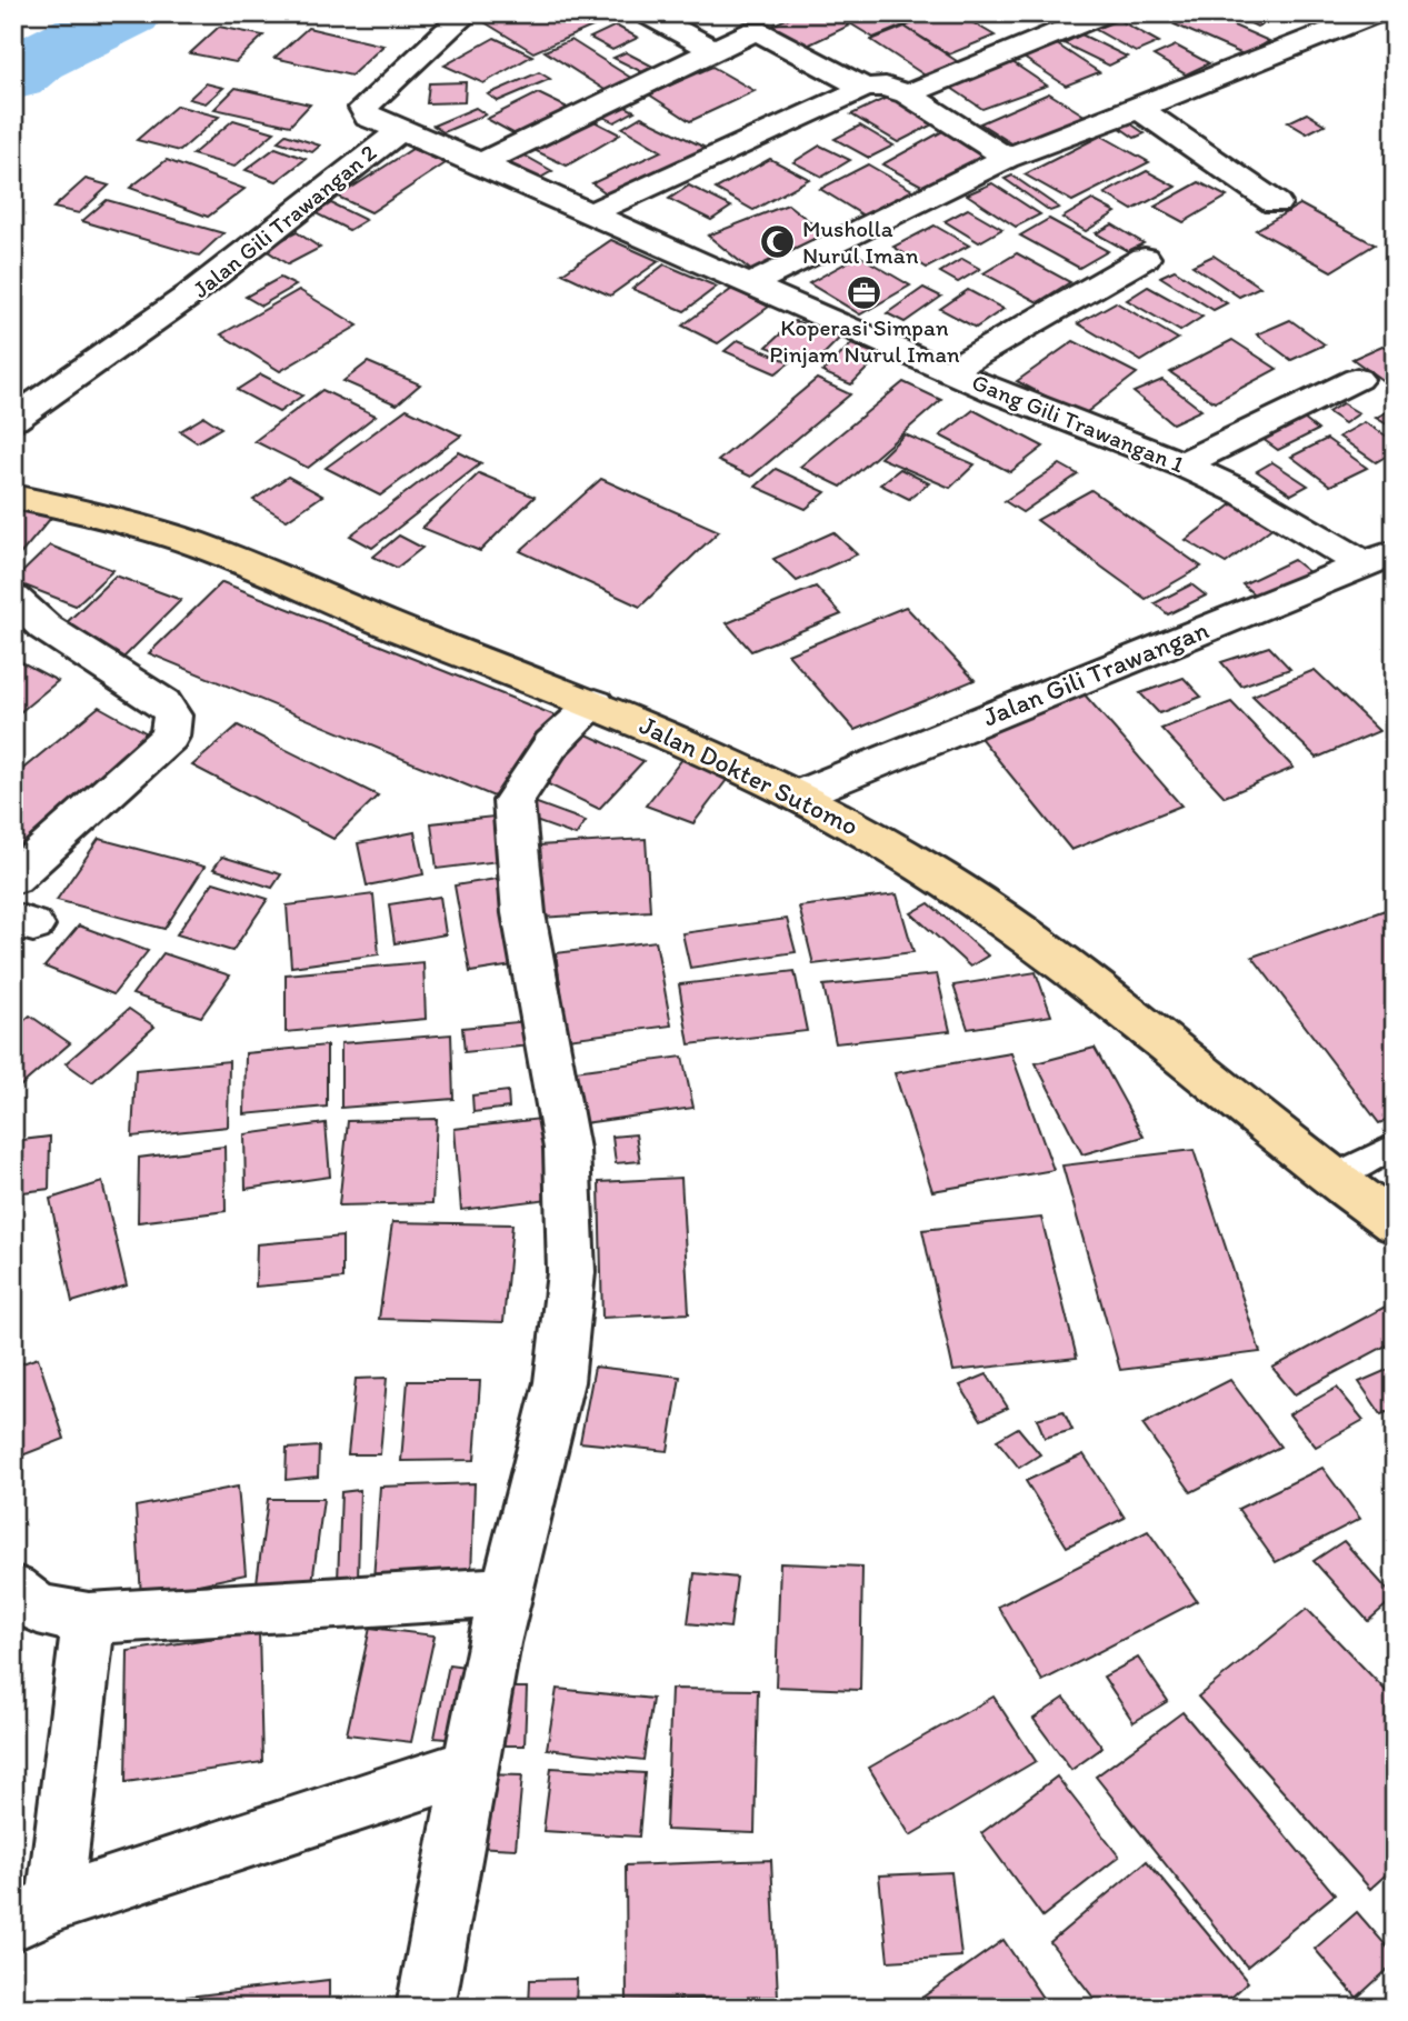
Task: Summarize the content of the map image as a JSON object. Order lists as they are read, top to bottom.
{
  "streets": {
    "main road": ["Jalan Dokter Sutomo"],
    "street": ["Jalan Gili Trawangan 2", "Gang Gili Trawangan 1", "Jalan Gili Trawangan"]
  },
  "crossings": [
    ["Jalan Gili Trawangan 2", "Gang Gili Trawangan 1"],
    ["Gang Gili Trawangan 1", "Jalan Gili Trawangan"],
    ["Jalan Gili Trawangan", "Jalan Dokter Sutomo"]
  ],
  "places": {
    "mosque": ["Musholla Nurul Iman"],
    "office": ["Koperasi Simpan Pinjam Nurul Iman"]
  }
}
